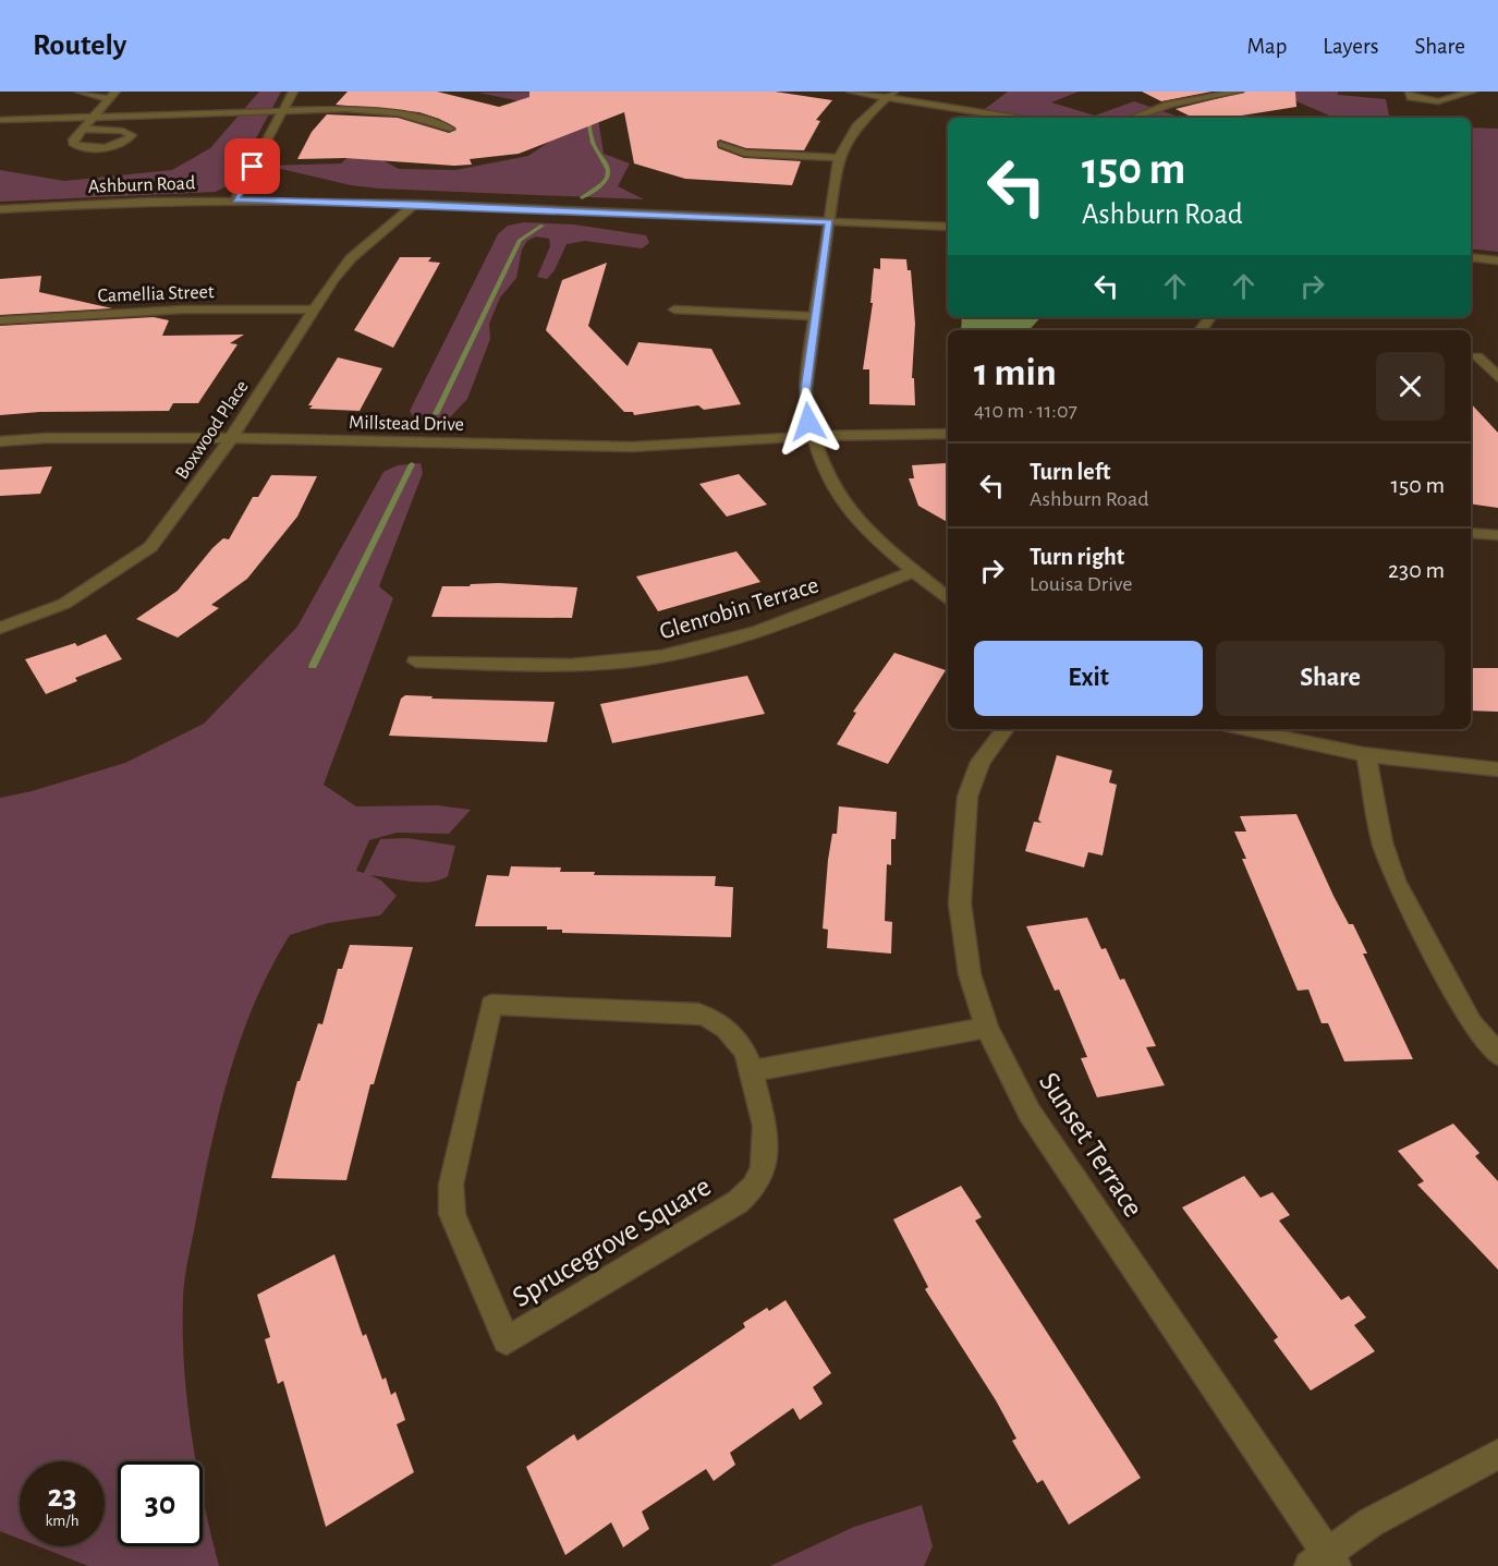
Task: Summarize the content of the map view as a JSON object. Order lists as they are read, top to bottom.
{
  "streets": {
    "street": [
      "Ashburn Road",
      "Camellia Street",
      "Millstead Drive",
      "Boxwood Place",
      "Glenrobin Terrace",
      "Sunset Terrace",
      "Sprucegrove Square"
    ]
  },
  "crossings": [
    ["Ashburn Road", "Boxwood Place"],
    ["Camellia Street", "Boxwood Place"],
    ["Millstead Drive", "Boxwood Place"]
  ],
  "page": {
    "header": "Routely",
    "nav": ["Map", "Layers", "Share"],
    "turn": ["150 m", "Ashburn Road"],
    "heading": ["1 min", "410 m · 11:07"],
    "list": [
      {
        "name": "Turn left",
        "note": "Ashburn Road",
        "value": "150 m"
      },
      {
        "name": "Turn right",
        "note": "Louisa Drive",
        "value": "230 m"
      }
    ],
    "buttons": ["Exit", "Share"],
    "speed": "23 km/h",
    "limit": "30"
  }
}
